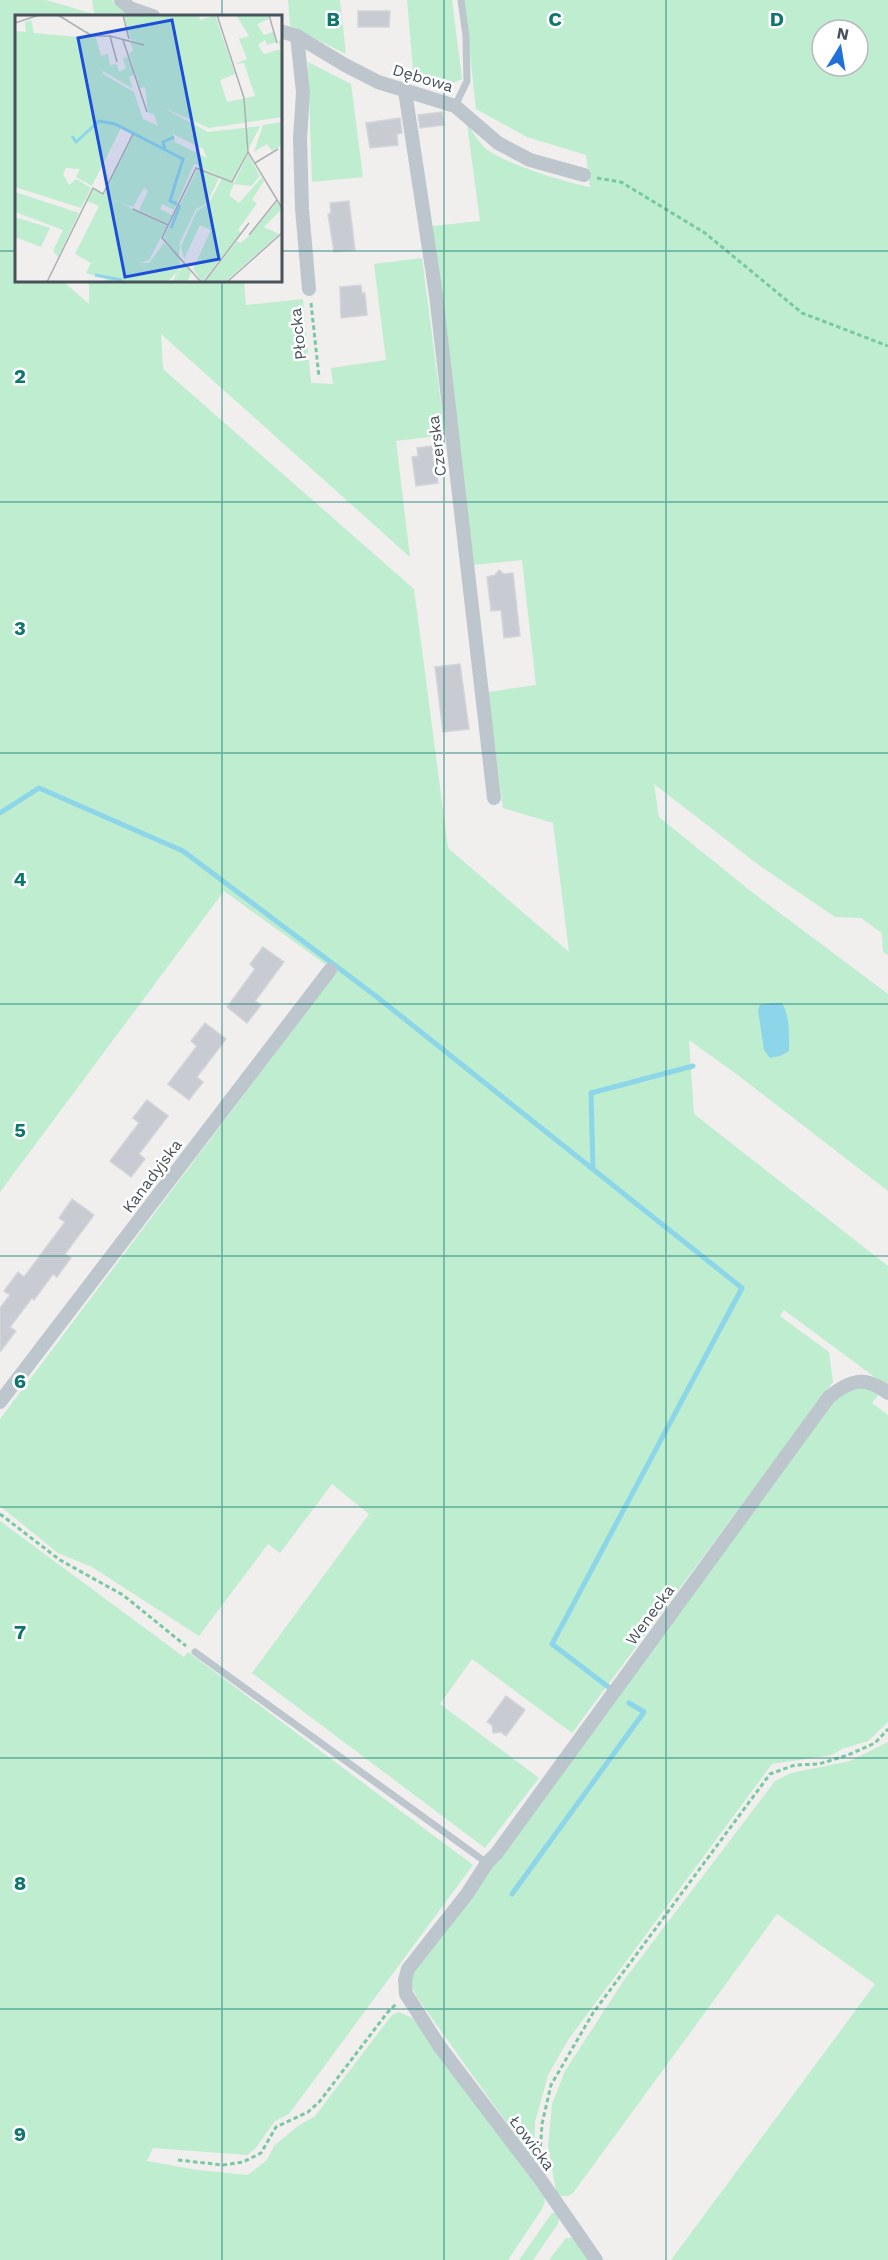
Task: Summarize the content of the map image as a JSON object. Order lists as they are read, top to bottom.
{
  "streets": {
    "street": [
      "Dębowa",
      "Płocka",
      "Czerska",
      "Kanadyjska",
      "Wenecka",
      "Łowicka"
    ]
  },
  "crossings": [
    ["Dębowa", "Płocka"],
    ["Dębowa", "Czerska"],
    ["Wenecka", "Łowicka"]
  ],
  "north": "top",
  "grid": {
    "columns": ["B", "C", "D"],
    "rows": [
      "2",
      "3",
      "4",
      "5",
      "6",
      "7",
      "8",
      "9"
    ]
  }
}
